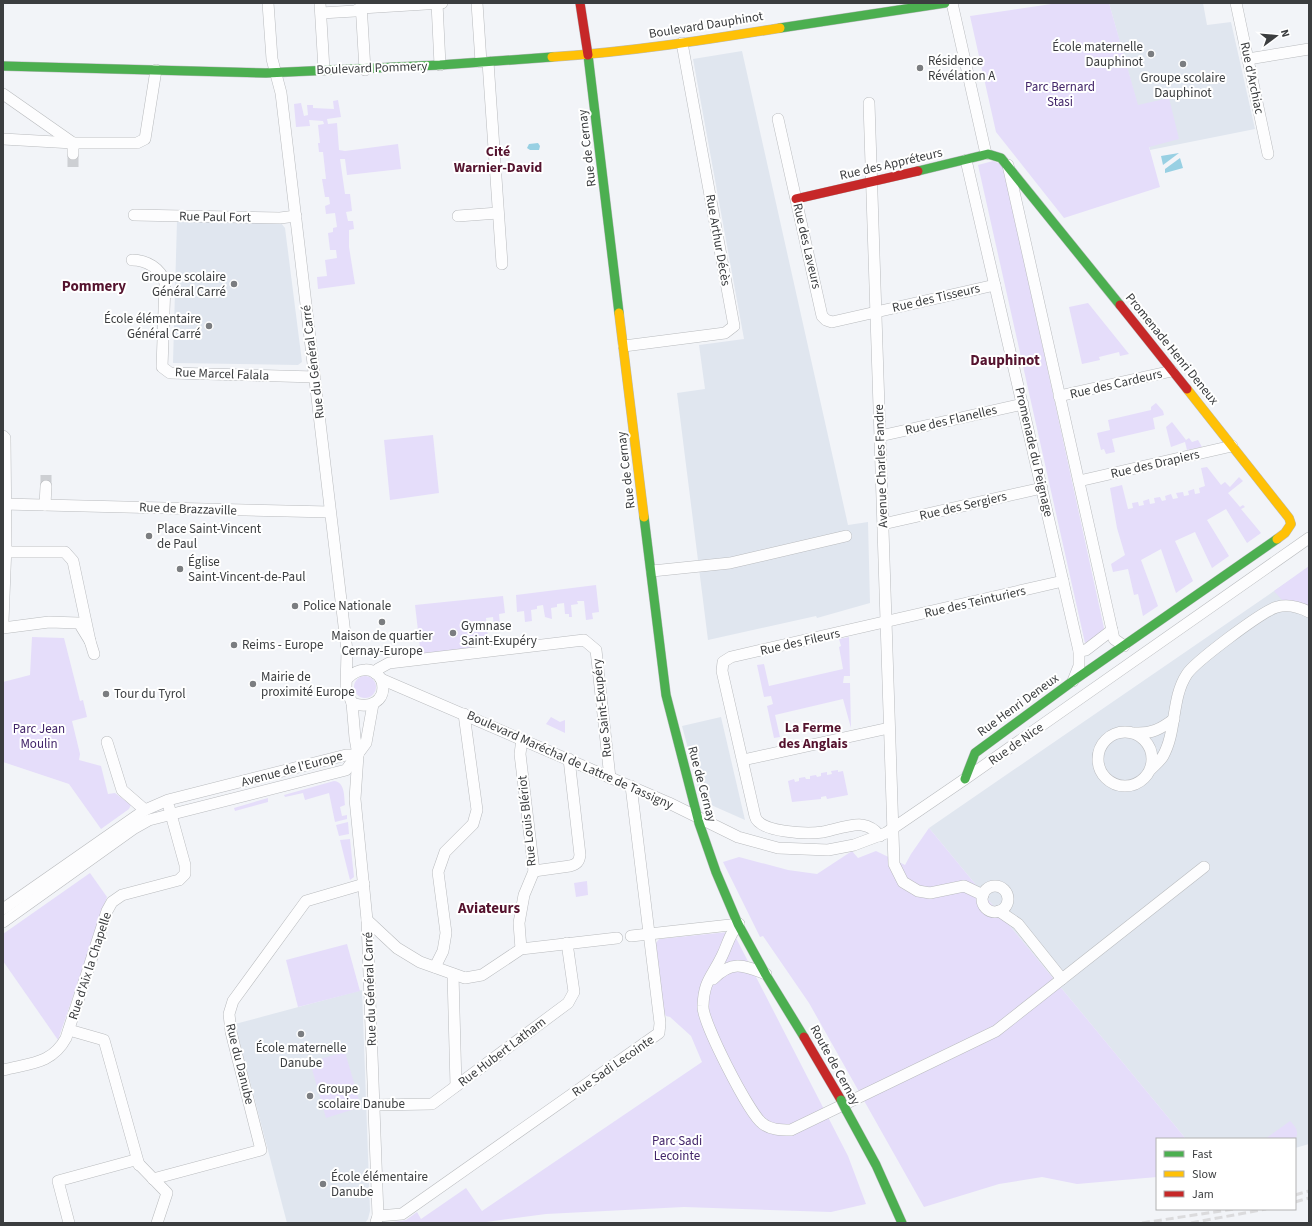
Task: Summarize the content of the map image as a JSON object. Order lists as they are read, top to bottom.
{
  "streets": {
    "main road": [
      "Boulevard Dauphinot",
      "Boulevard Pommery",
      "Rue de Cernay",
      "Rue des Appréteurs",
      "Promenade Henri Deneux",
      "Rue Henri Deneux",
      "Route de Cernay"
    ],
    "street": [
      "Rue d'Archiac",
      "Rue Paul Fort",
      "Rue Arthur Décès",
      "Rue des Laveurs",
      "Rue des Tisseurs",
      "Rue du Général Carré",
      "Rue Marcel Falala",
      "Rue des Cardeurs",
      "Rue des Flanelles",
      "Promenade du Peignage",
      "Rue des Drapiers",
      "Avenue Charles Fandre",
      "Rue des Sergiers",
      "Rue de Brazzaville",
      "Rue des Teinturiers",
      "Rue des Fileurs",
      "Rue Saint-Exupéry",
      "Rue de Nice",
      "Boulevard Maréchal de Lattre de Tassigny",
      "Avenue de l'Europe",
      "Rue Louis Blériot",
      "Rue d'Aix la Chapelle",
      "Rue Hubert Latham",
      "Rue du Danube",
      "Rue Sadi Lecointe"
    ]
  },
  "crossings": [
    ["Boulevard Dauphinot", "Boulevard Pommery"],
    ["Boulevard Dauphinot", "Rue de Cernay"],
    ["Boulevard Dauphinot", "Rue Arthur Décès"],
    ["Boulevard Pommery", "Rue de Cernay"],
    ["Boulevard Pommery", "Rue du Général Carré"],
    ["Rue de Cernay", "Rue Arthur Décès"],
    ["Rue de Cernay", "Rue de Nice"],
    ["Rue de Cernay", "Boulevard Maréchal de Lattre de Tassigny"],
    ["Rue de Cernay", "Route de Cernay"],
    ["Rue des Appréteurs", "Rue des Laveurs"],
    ["Rue des Appréteurs", "Promenade du Peignage"],
    ["Rue des Appréteurs", "Avenue Charles Fandre"],
    ["Rue Paul Fort", "Rue du Général Carré"],
    ["Rue des Laveurs", "Rue des Tisseurs"],
    ["Rue des Laveurs", "Avenue Charles Fandre"],
    ["Rue des Tisseurs", "Promenade du Peignage"],
    ["Rue des Tisseurs", "Avenue Charles Fandre"],
    ["Promenade Henri Deneux", "Rue des Cardeurs"],
    ["Promenade Henri Deneux", "Rue des Drapiers"],
    ["Promenade Henri Deneux", "Rue Henri Deneux"],
    ["Rue du Général Carré", "Rue Marcel Falala"],
    ["Rue du Général Carré", "Rue de Brazzaville"],
    ["Rue du Général Carré", "Rue Saint-Exupéry"],
    ["Rue du Général Carré", "Boulevard Maréchal de Lattre de Tassigny"],
    ["Rue du Général Carré", "Avenue de l'Europe"],
    ["Rue du Général Carré", "Rue Hubert Latham"],
    ["Rue du Général Carré", "Rue du Danube"],
    ["Rue du Général Carré", "Rue Sadi Lecointe"],
    ["Rue des Flanelles", "Promenade du Peignage"],
    ["Rue des Flanelles", "Avenue Charles Fandre"],
    ["Promenade du Peignage", "Rue des Sergiers"],
    ["Promenade du Peignage", "Rue des Teinturiers"],
    ["Promenade du Peignage", "Rue Henri Deneux"],
    ["Avenue Charles Fandre", "Rue des Sergiers"],
    ["Avenue Charles Fandre", "Rue des Teinturiers"],
    ["Avenue Charles Fandre", "Rue des Fileurs"],
    ["Avenue Charles Fandre", "Rue de Nice"],
    ["Rue des Teinturiers", "Rue des Fileurs"],
    ["Rue Henri Deneux", "Rue de Nice"],
    ["Rue Saint-Exupéry", "Boulevard Maréchal de Lattre de Tassigny"],
    ["Rue de Nice", "Boulevard Maréchal de Lattre de Tassigny"],
    ["Boulevard Maréchal de Lattre de Tassigny", "Rue Louis Blériot"],
    ["Boulevard Maréchal de Lattre de Tassigny", "Rue Sadi Lecointe"],
    ["Avenue de l'Europe", "Rue d'Aix la Chapelle"]
  ],
  "districts": [
    "Cité Warnier-David",
    "Pommery",
    "Dauphinot",
    "La Ferme des Anglais",
    "Aviateurs"
  ],
  "parks": ["Parc Bernard Stasi", "Parc Jean Moulin", "Parc Sadi Lecointe"],
  "places": [
    "École maternelle Dauphinot",
    "Groupe scolaire Dauphinot",
    "Résidence Révélation A",
    "Groupe scolaire Général Carré",
    "École élémentaire Général Carré",
    "Place Saint-Vincent de Paul",
    "Église Saint-Vincent-de-Paul",
    "Police Nationale",
    "Maison de quartier Cernay-Europe",
    "Gymnase Saint-Exupéry",
    "Reims - Europe",
    "Mairie de proximité Europe",
    "Tour du Tyrol",
    "École maternelle Danube",
    "Groupe scolaire Danube",
    "École élémentaire Danube"
  ],
  "legend": ["Fast", "Slow", "Jam"],
  "north": "right"
}
